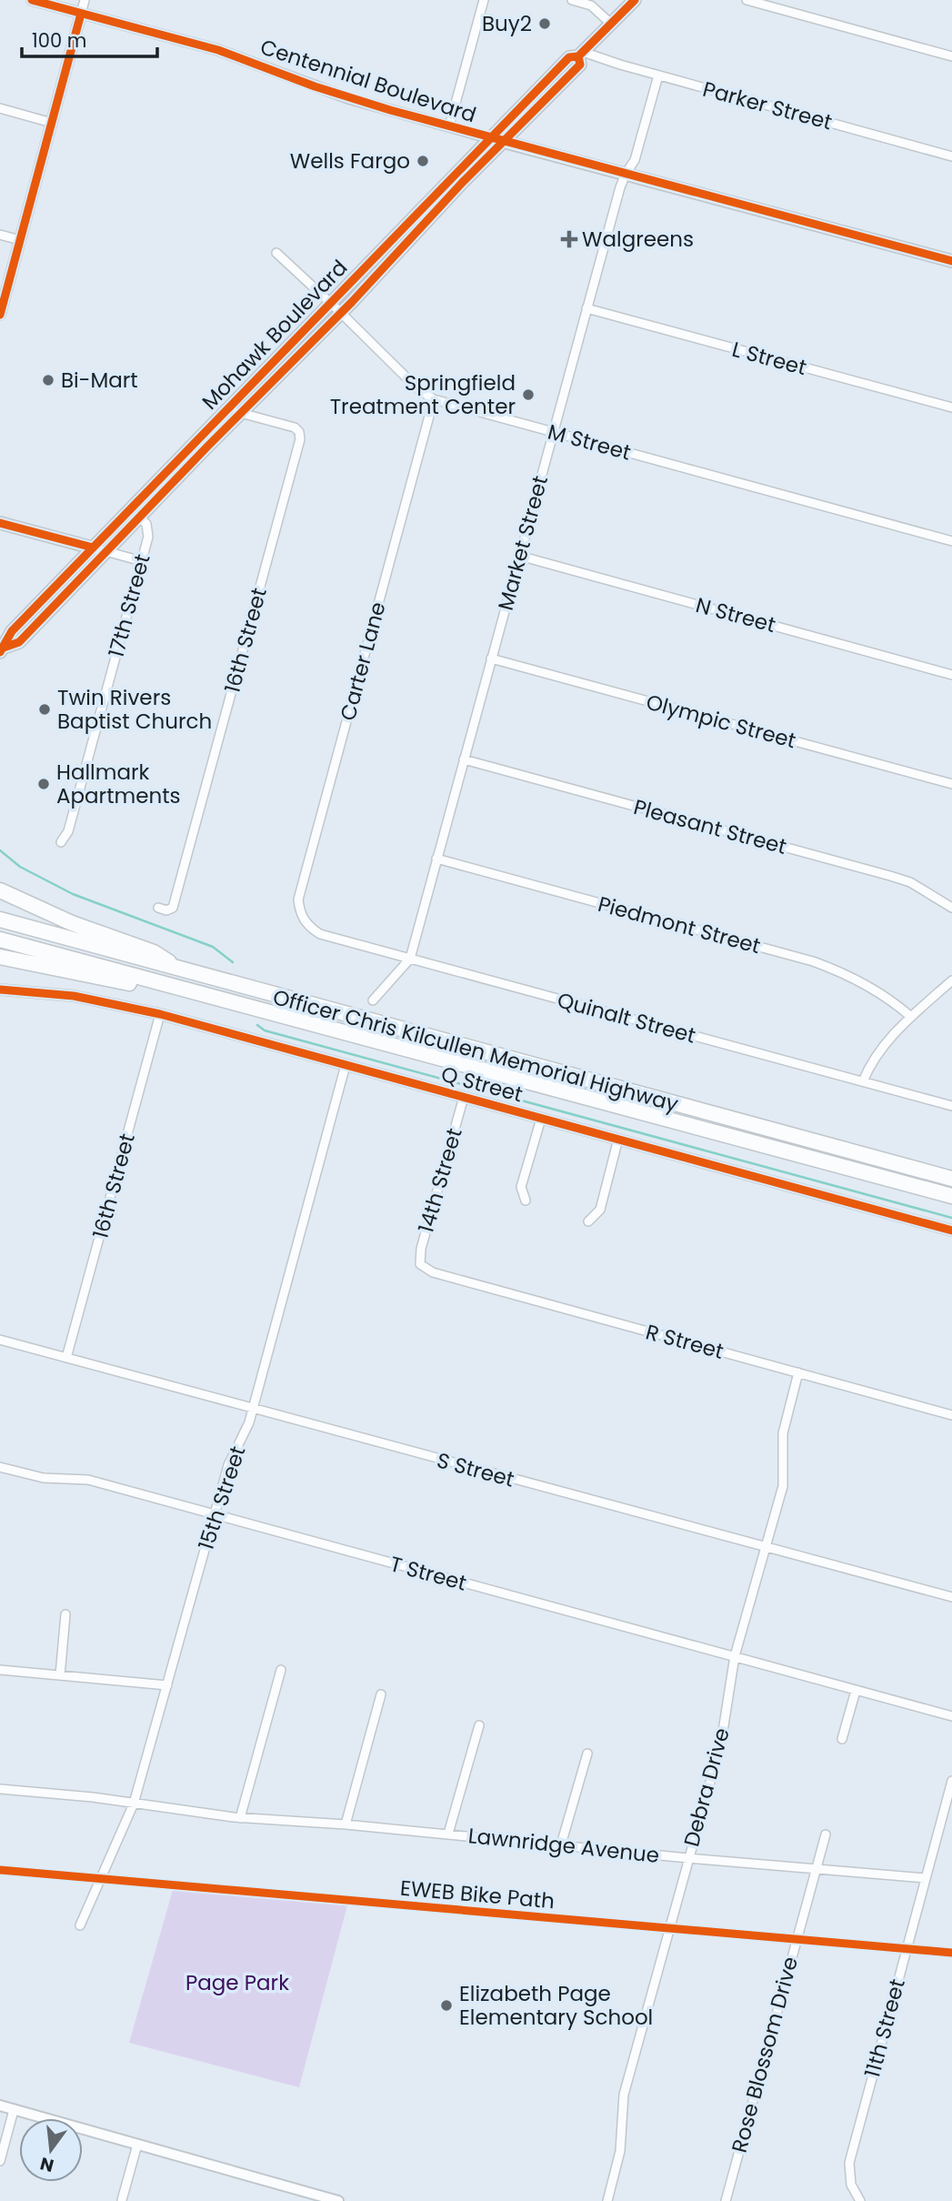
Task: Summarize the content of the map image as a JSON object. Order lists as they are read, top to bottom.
{
  "streets": {
    "highway": ["Officer Chris Kilcullen Memorial Highway"],
    "main road": ["Centennial Boulevard", "Mohawk Boulevard"],
    "street": [
      "Parker Street",
      "L Street",
      "M Street",
      "Market Street",
      "17th Street",
      "N Street",
      "16th Street",
      "Carter Lane",
      "Olympic Street",
      "Pleasant Street",
      "Piedmont Street",
      "Quinalt Street",
      "Q Street",
      "14th Street",
      "R Street",
      "S Street",
      "15th Street",
      "T Street",
      "Debra Drive",
      "Lawnridge Avenue",
      "11th Street",
      "Rose Blossom Drive"
    ],
    "cycle path": ["EWEB Bike Path"]
  },
  "crossings": [
    ["Centennial Boulevard", "Mohawk Boulevard"],
    ["Centennial Boulevard", "Market Street"],
    ["Parker Street", "Mohawk Boulevard"],
    ["Parker Street", "Market Street"],
    ["Mohawk Boulevard", "M Street"],
    ["Mohawk Boulevard", "17th Street"],
    ["Mohawk Boulevard", "16th Street"],
    ["L Street", "Market Street"],
    ["M Street", "Market Street"],
    ["M Street", "Carter Lane"],
    ["Market Street", "N Street"],
    ["Market Street", "Olympic Street"],
    ["Market Street", "Pleasant Street"],
    ["Market Street", "Piedmont Street"],
    ["Market Street", "Quinalt Street"],
    ["16th Street", "Q Street"],
    ["16th Street", "S Street"],
    ["Carter Lane", "Quinalt Street"],
    ["Q Street", "14th Street"],
    ["Q Street", "15th Street"],
    ["14th Street", "R Street"],
    ["R Street", "Debra Drive"],
    ["S Street", "15th Street"],
    ["S Street", "Debra Drive"],
    ["15th Street", "T Street"],
    ["15th Street", "Lawnridge Avenue"],
    ["T Street", "Debra Drive"],
    ["Debra Drive", "Lawnridge Avenue"],
    ["Lawnridge Avenue", "11th Street"],
    ["Lawnridge Avenue", "Rose Blossom Drive"]
  ],
  "parks": ["Page Park"],
  "places": {
    "other": [
      "Buy2",
      "Wells Fargo",
      "Bi-Mart",
      "Springfield Treatment Center",
      "Twin Rivers Baptist Church",
      "Hallmark Apartments",
      "Elizabeth Page Elementary School"
    ],
    "health": ["Walgreens"]
  },
  "scale_bar": "100 m",
  "north": "bottom"
}
